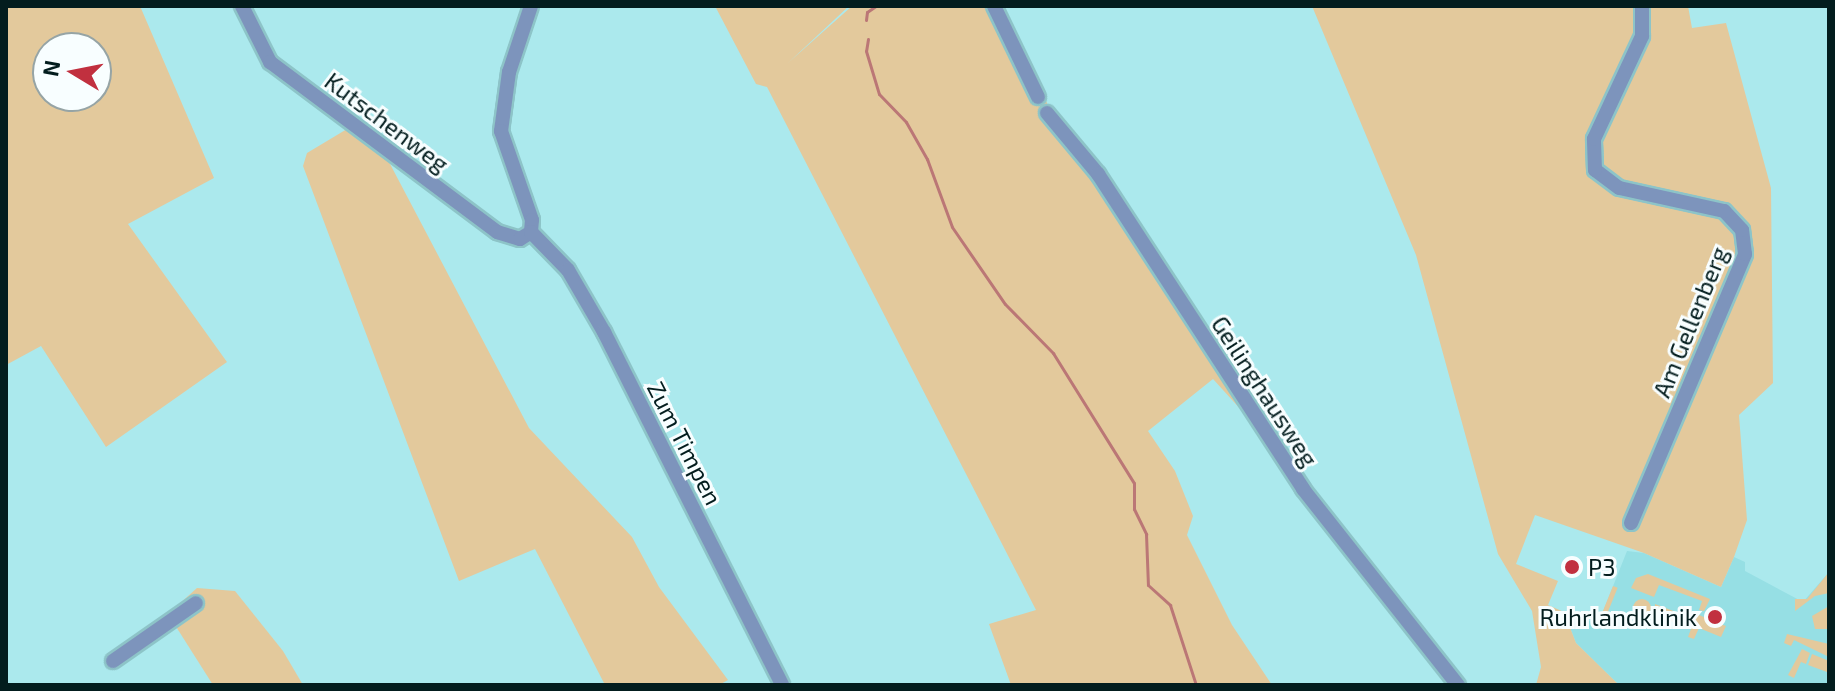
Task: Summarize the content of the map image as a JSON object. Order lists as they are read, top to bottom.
{
  "streets": {
    "street": [
      "Kutschenweg",
      "Am Gellenberg",
      "Geilinghausweg",
      "Zum Timpen"
    ]
  },
  "crossings": [
    ["Kutschenweg", "Zum Timpen"]
  ],
  "places": ["P3", "Ruhrlandklinik"],
  "north": "left"
}
